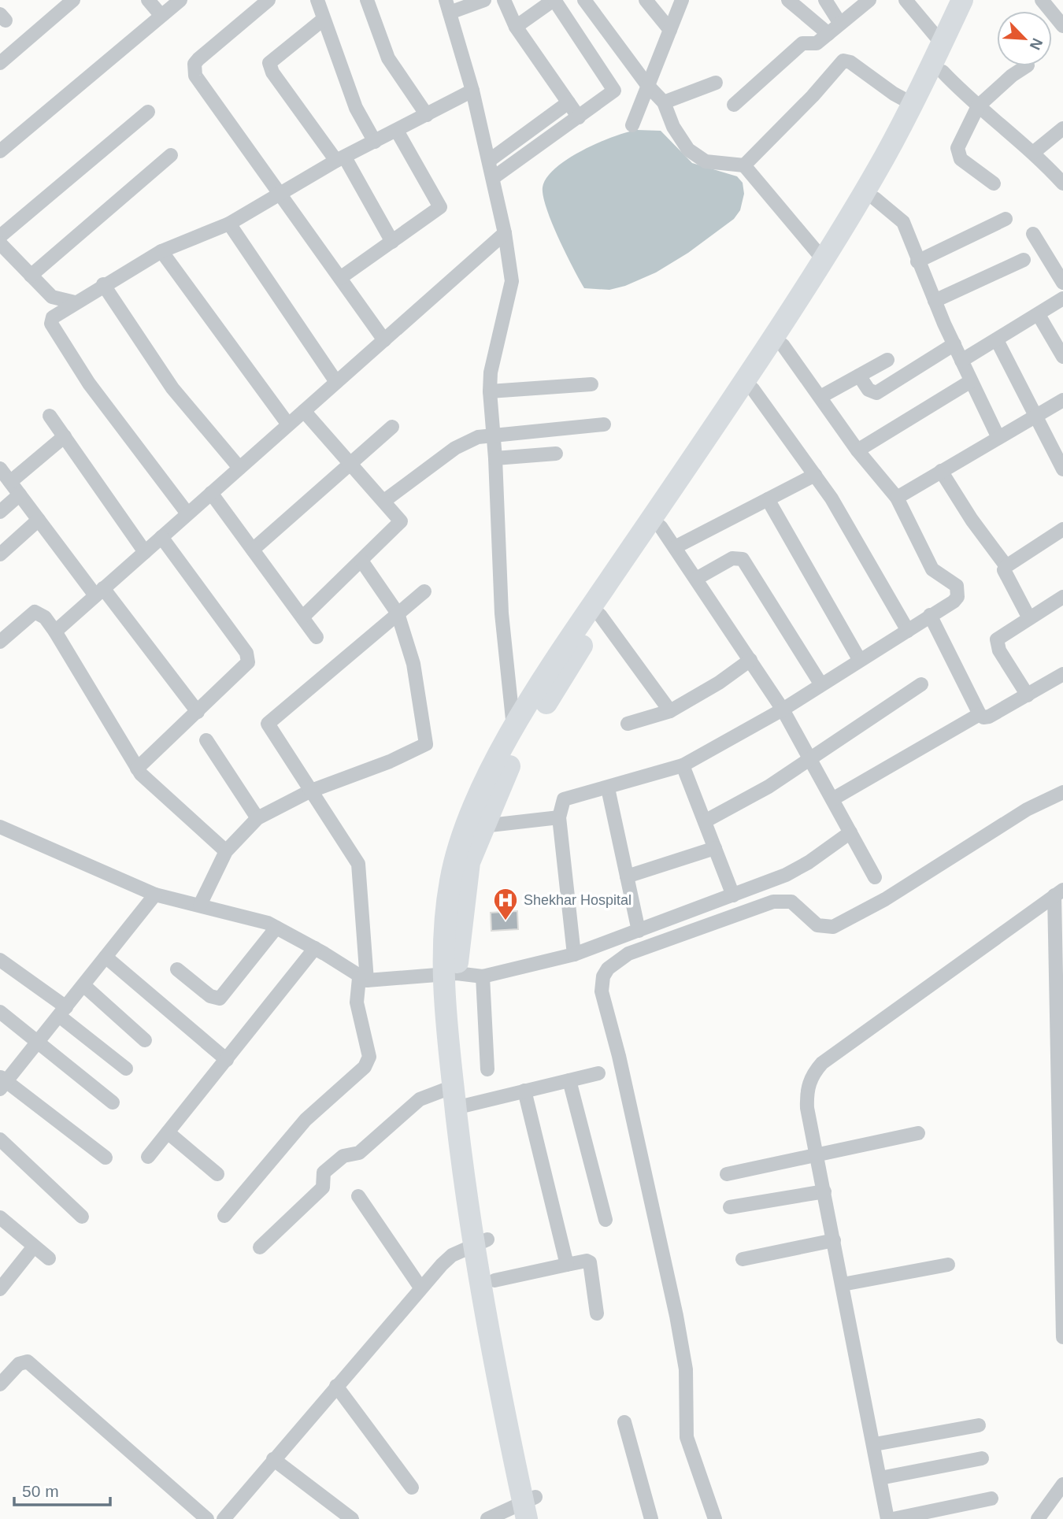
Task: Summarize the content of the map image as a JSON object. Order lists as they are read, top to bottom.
{
  "places": {
    "hospital": ["Shekhar Hospital"]
  },
  "scale_bar": "50 m",
  "north": "bottom right"
}
